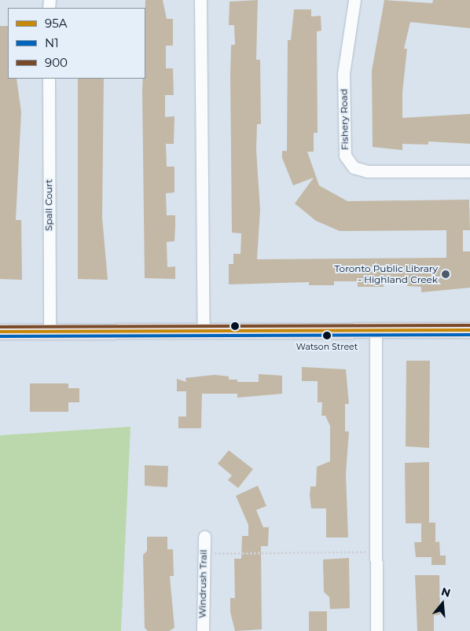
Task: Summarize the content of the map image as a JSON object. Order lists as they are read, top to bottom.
{
  "streets": {
    "street": ["Fishery Road", "Spall Court", "Windrush Trail"]
  },
  "places": ["Toronto Public Library - Highland Creek", "Watson Street"],
  "lines": ["transit line 900", "transit line 95A", "transit line N1"],
  "legend": ["95A", "N1", "900"],
  "north": "top"
}
